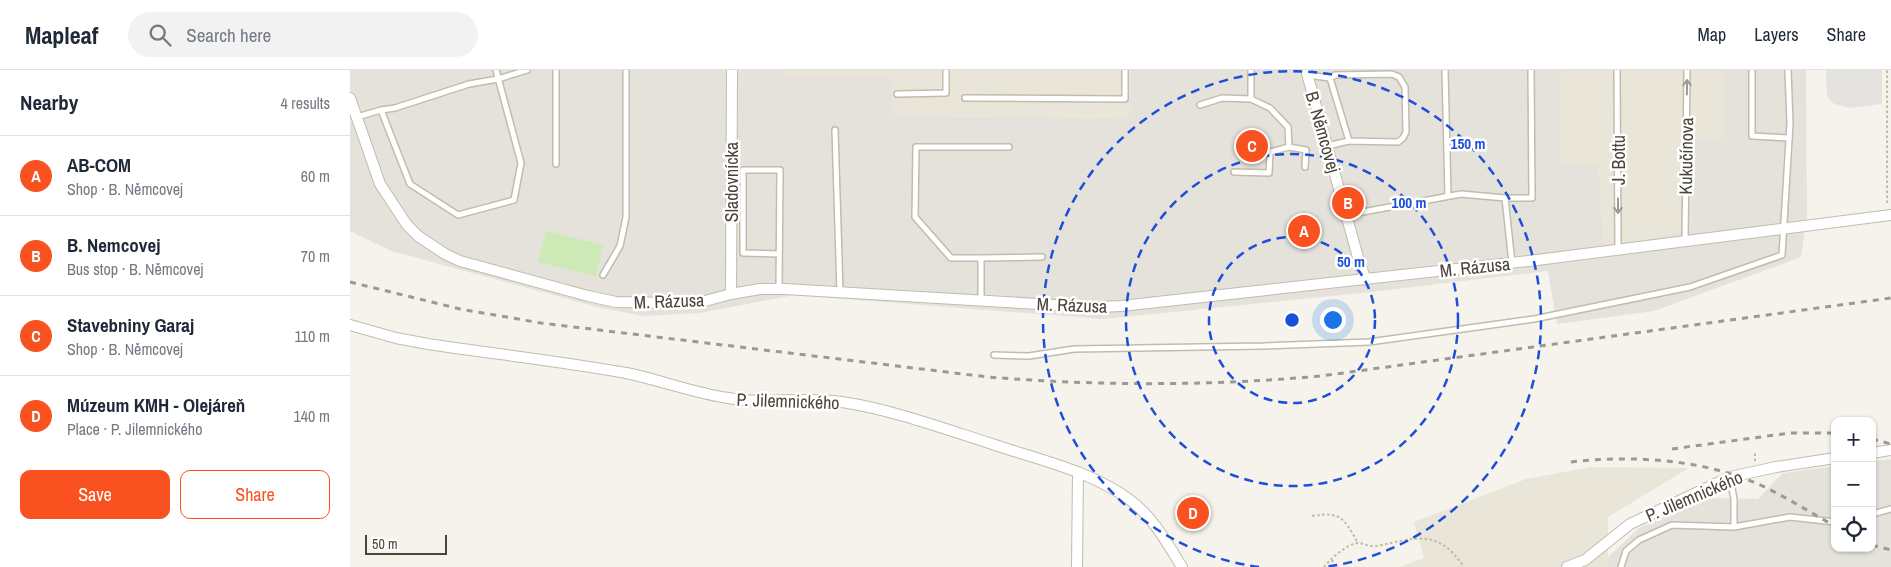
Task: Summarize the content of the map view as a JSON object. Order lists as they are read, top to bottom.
{
  "streets": {
    "street": [
      "B. Němcovej",
      "Sladovnícka",
      "M. Rázusa",
      "P. Jilemnického"
    ],
    "lane": ["Kukučínova", "J. Bottu"]
  },
  "crossings": [
    ["B. Němcovej", "M. Rázusa"],
    ["Kukučínova", "M. Rázusa"],
    ["J. Bottu", "M. Rázusa"],
    ["Sladovnícka", "M. Rázusa"]
  ],
  "one_way": ["Kukučínova", "J. Bottu"],
  "scale_bar": "50 m",
  "page": {
    "header": "Mapleaf",
    "search": "Search here",
    "nav": ["Map", "Layers", "Share"],
    "heading": ["Nearby", "4 results"],
    "pins": [
      "C",
      "B",
      "A",
      "D"
    ],
    "list": [
      {
        "mark": "A",
        "name": "AB-COM",
        "note": "Shop · B. Němcovej",
        "value": "60 m"
      },
      {
        "mark": "B",
        "name": "B. Nemcovej",
        "note": "Bus stop · B. Němcovej",
        "value": "70 m"
      },
      {
        "mark": "C",
        "name": "Stavebniny Garaj",
        "note": "Shop · B. Němcovej",
        "value": "110 m"
      },
      {
        "mark": "D",
        "name": "Múzeum KMH - Olejáreň",
        "note": "Place · P. Jilemnického",
        "value": "140 m"
      }
    ],
    "map_buttons": ["+", "−"],
    "buttons": ["Save", "Share"],
    "scale": "50 m"
  },
  "rings": ["150 m", "100 m", "50 m"]
}
